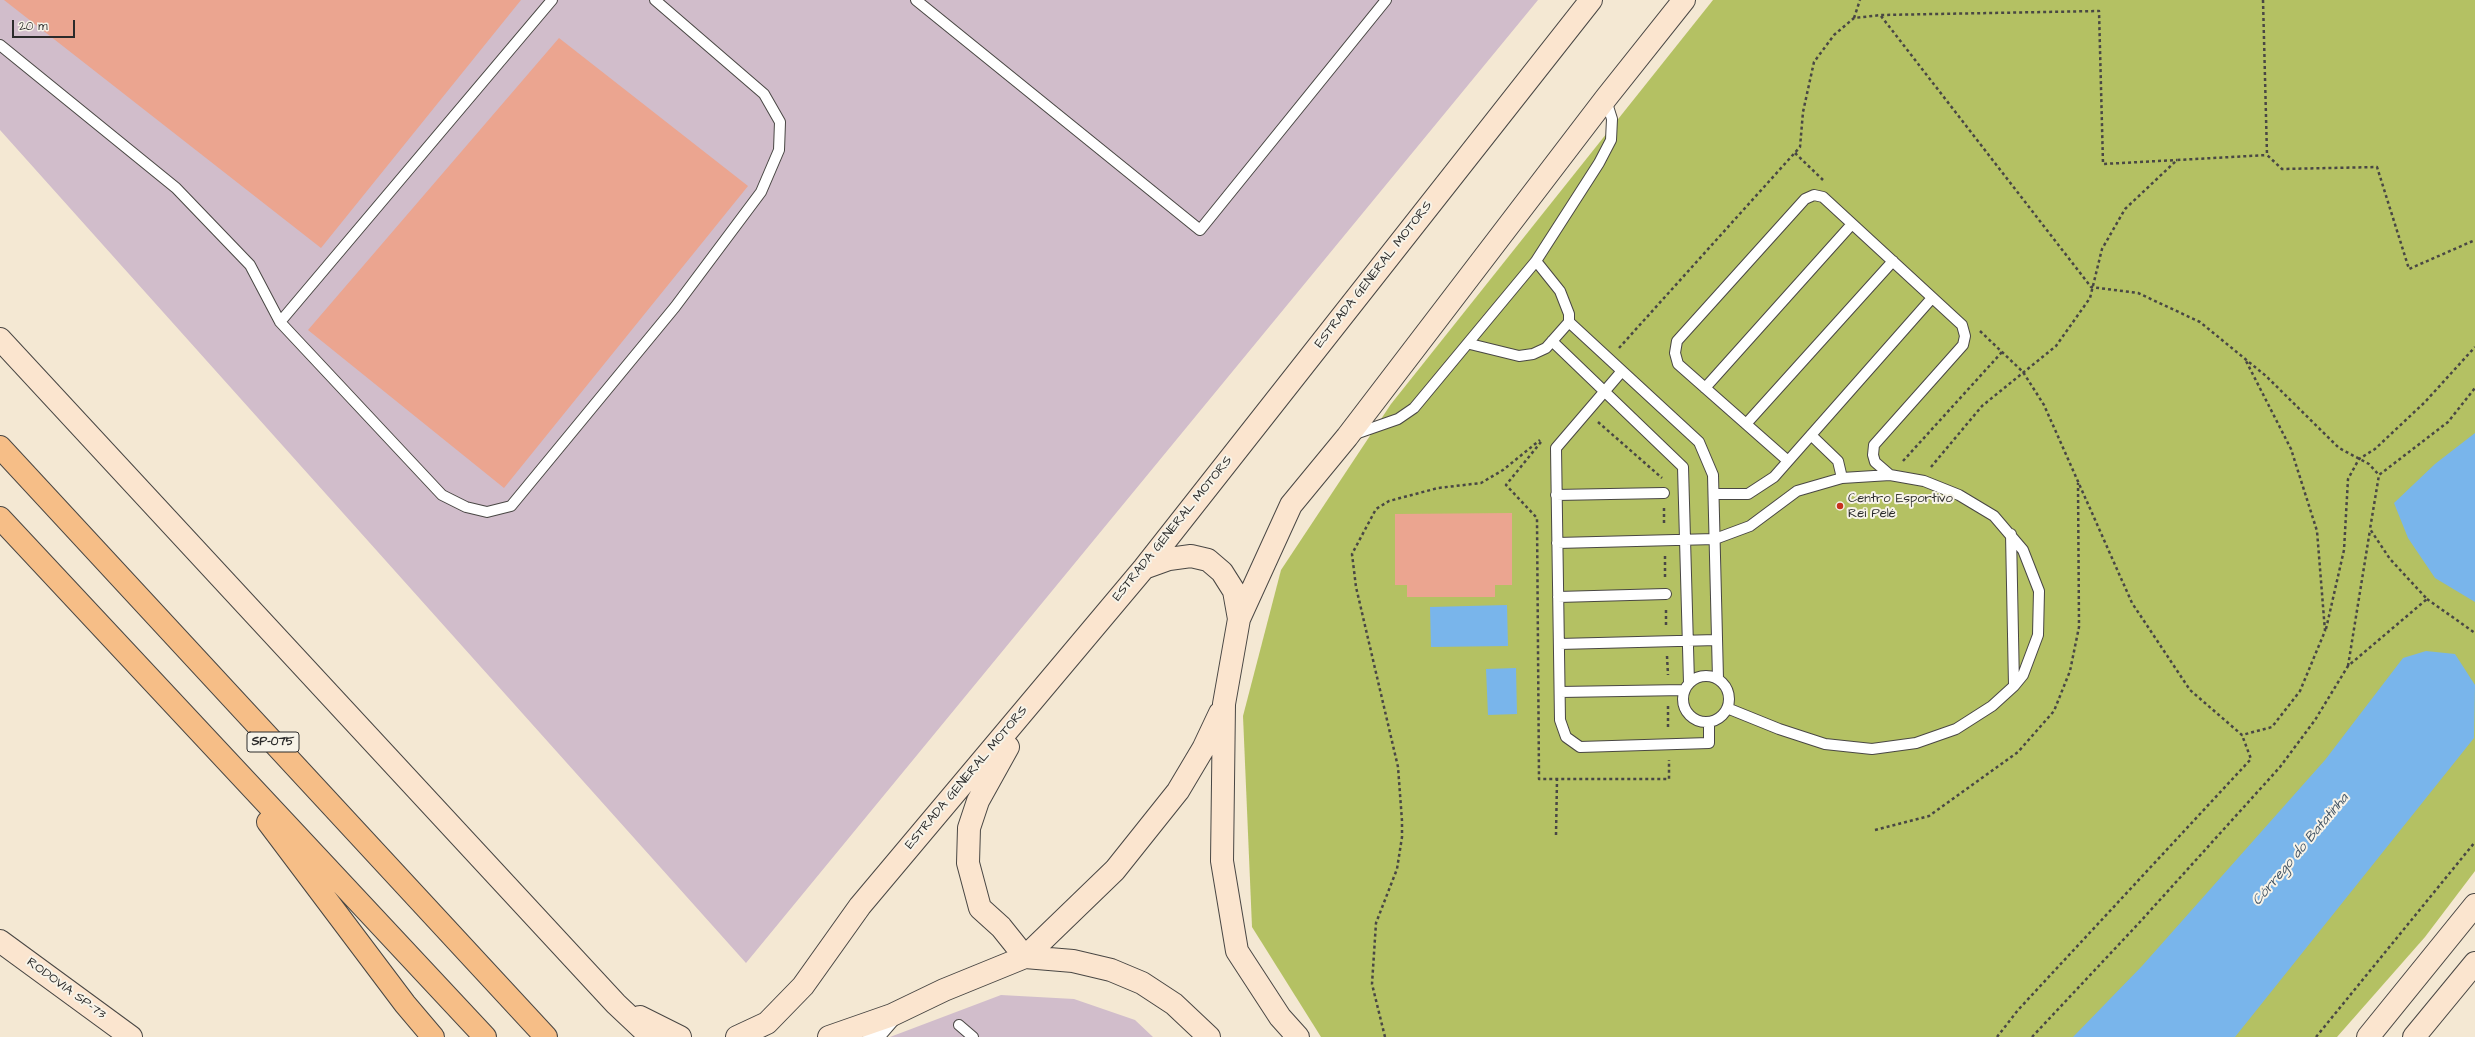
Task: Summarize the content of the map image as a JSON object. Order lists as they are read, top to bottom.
{
  "streets": {
    "highway": ["SP-075"],
    "main road": ["ESTRADA GENERAL MOTORS", "RODOVIA SP-73"]
  },
  "water": ["Córrego do Batatinha"],
  "places": ["Centro Esportivo Rei Pelé"],
  "scale_bar": "20 m"
}
